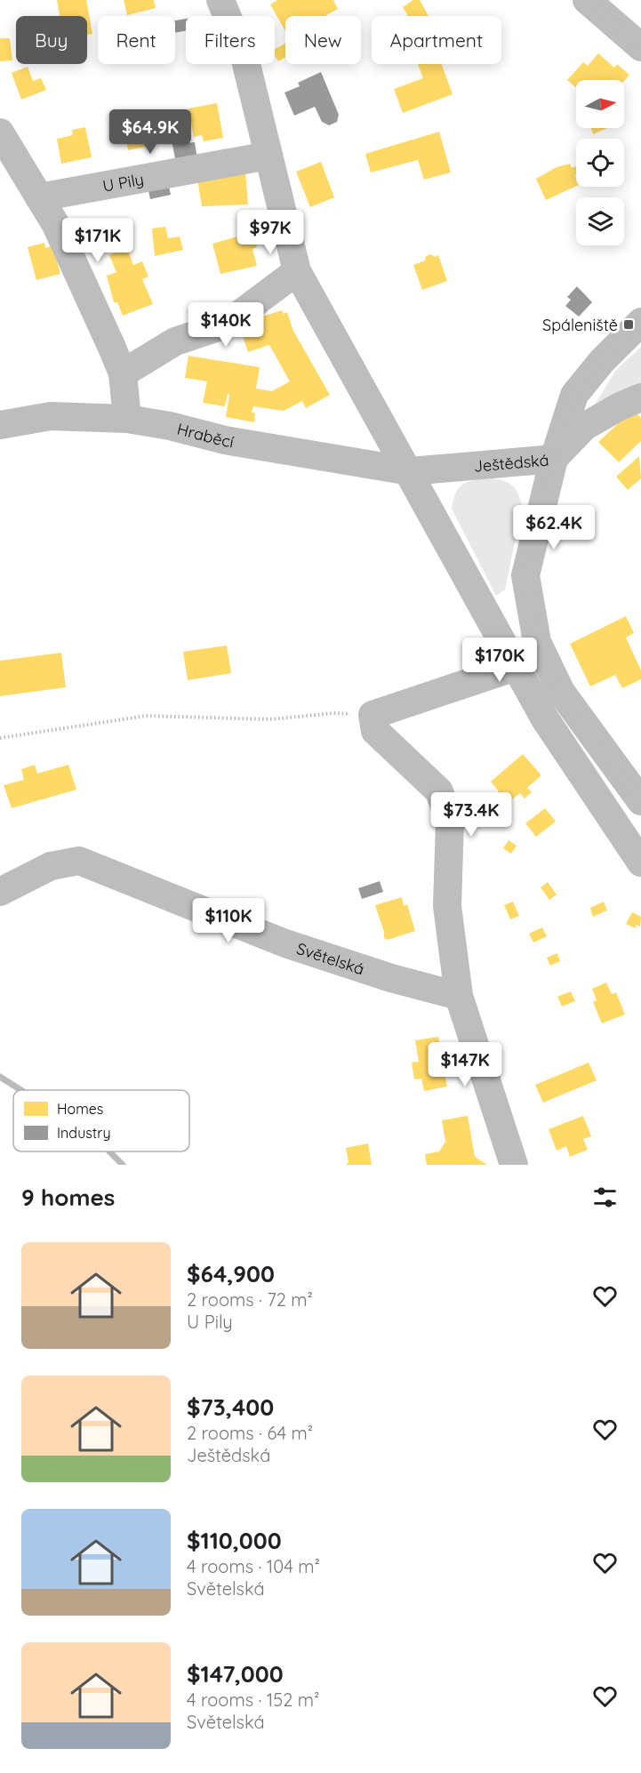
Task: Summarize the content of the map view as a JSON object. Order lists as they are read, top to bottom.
{
  "streets": {
    "street": [
      "U Pily",
      "Hraběcí",
      "Ještědská",
      "Světelská"
    ]
  },
  "crossings": [
    ["Hraběcí", "Ještědská"]
  ],
  "places": {
    "transit": ["Spáleniště"]
  },
  "legend": ["Homes", "Industry"],
  "north": "right",
  "page": {
    "chip": [
      "Buy",
      "Rent",
      "Filters",
      "New",
      "Apartment"
    ],
    "price": [
      "$64.9K",
      "$97K",
      "$171K",
      "$140K",
      "$62.4K",
      "$170K",
      "$73.4K",
      "$110K",
      "$147K"
    ],
    "heading": "9 homes",
    "list": [
      {
        "name": "$64,900",
        "note": "2 rooms · 72 m² · U Pily"
      },
      {
        "name": "$73,400",
        "note": "2 rooms · 64 m² · Ještědská"
      },
      {
        "name": "$110,000",
        "note": "4 rooms · 104 m² · Světelská"
      },
      {
        "name": "$147,000",
        "note": "4 rooms · 152 m² · Světelská"
      }
    ]
  }
}
